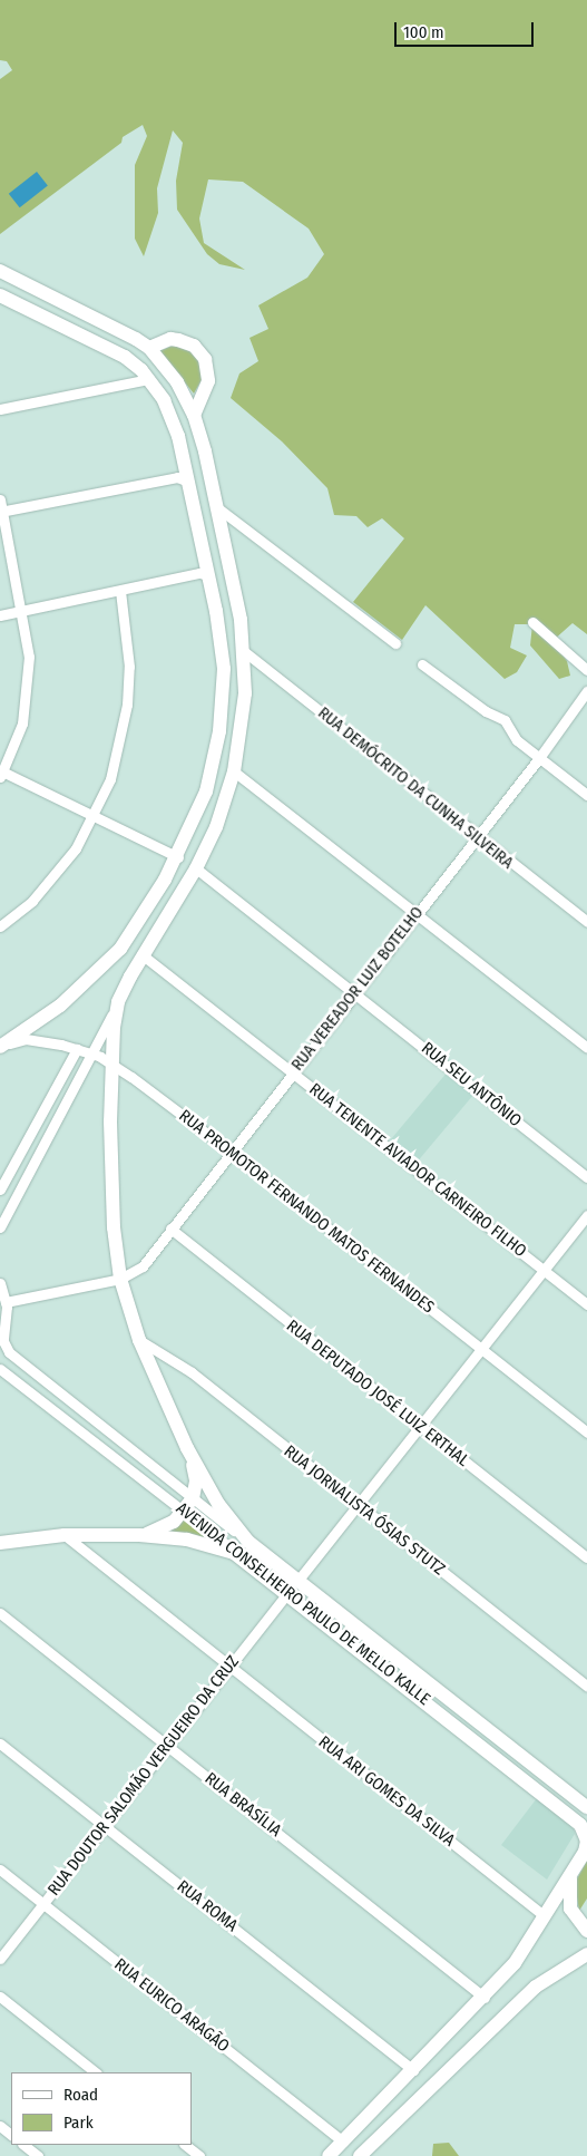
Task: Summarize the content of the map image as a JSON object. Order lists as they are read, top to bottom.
{
  "streets": {
    "main road": ["AVENIDA CONSELHEIRO PAULO DE MELLO KALLE"],
    "street": [
      "RUA DEMÓCRITO DA CUNHA SILVEIRA",
      "RUA VEREADOR LUIZ BOTELHO",
      "RUA SEU ANTÔNIO",
      "RUA TENENTE AVIADOR CARNEIRO FILHO",
      "RUA PROMOTOR FERNANDO MATOS FERNANDES",
      "RUA DEPUTADO JOSÉ LUIZ ERTHAL",
      "RUA JORNALISTA ÓSIAS STUTZ",
      "RUA DOUTOR SALOMÃO VERGUEIRO DA CRUZ",
      "RUA ARI GOMES DA SILVA",
      "RUA BRASÍLIA",
      "RUA ROMA",
      "RUA EURICO ARAGÃO"
    ]
  },
  "crossings": [
    ["RUA DEMÓCRITO DA CUNHA SILVEIRA", "RUA VEREADOR LUIZ BOTELHO"],
    ["RUA VEREADOR LUIZ BOTELHO", "RUA SEU ANTÔNIO"],
    ["RUA VEREADOR LUIZ BOTELHO", "RUA TENENTE AVIADOR CARNEIRO FILHO"],
    ["RUA VEREADOR LUIZ BOTELHO", "RUA PROMOTOR FERNANDO MATOS FERNANDES"],
    ["RUA VEREADOR LUIZ BOTELHO", "RUA DEPUTADO JOSÉ LUIZ ERTHAL"],
    ["RUA VEREADOR LUIZ BOTELHO", "AVENIDA CONSELHEIRO PAULO DE MELLO KALLE"],
    ["AVENIDA CONSELHEIRO PAULO DE MELLO KALLE", "RUA DOUTOR SALOMÃO VERGUEIRO DA CRUZ"],
    ["RUA DOUTOR SALOMÃO VERGUEIRO DA CRUZ", "RUA ARI GOMES DA SILVA"],
    ["RUA DOUTOR SALOMÃO VERGUEIRO DA CRUZ", "RUA BRASÍLIA"],
    ["RUA DOUTOR SALOMÃO VERGUEIRO DA CRUZ", "RUA ROMA"],
    ["RUA DOUTOR SALOMÃO VERGUEIRO DA CRUZ", "RUA EURICO ARAGÃO"]
  ],
  "legend": ["Road", "Park"],
  "scale_bar": "100 m"
}
